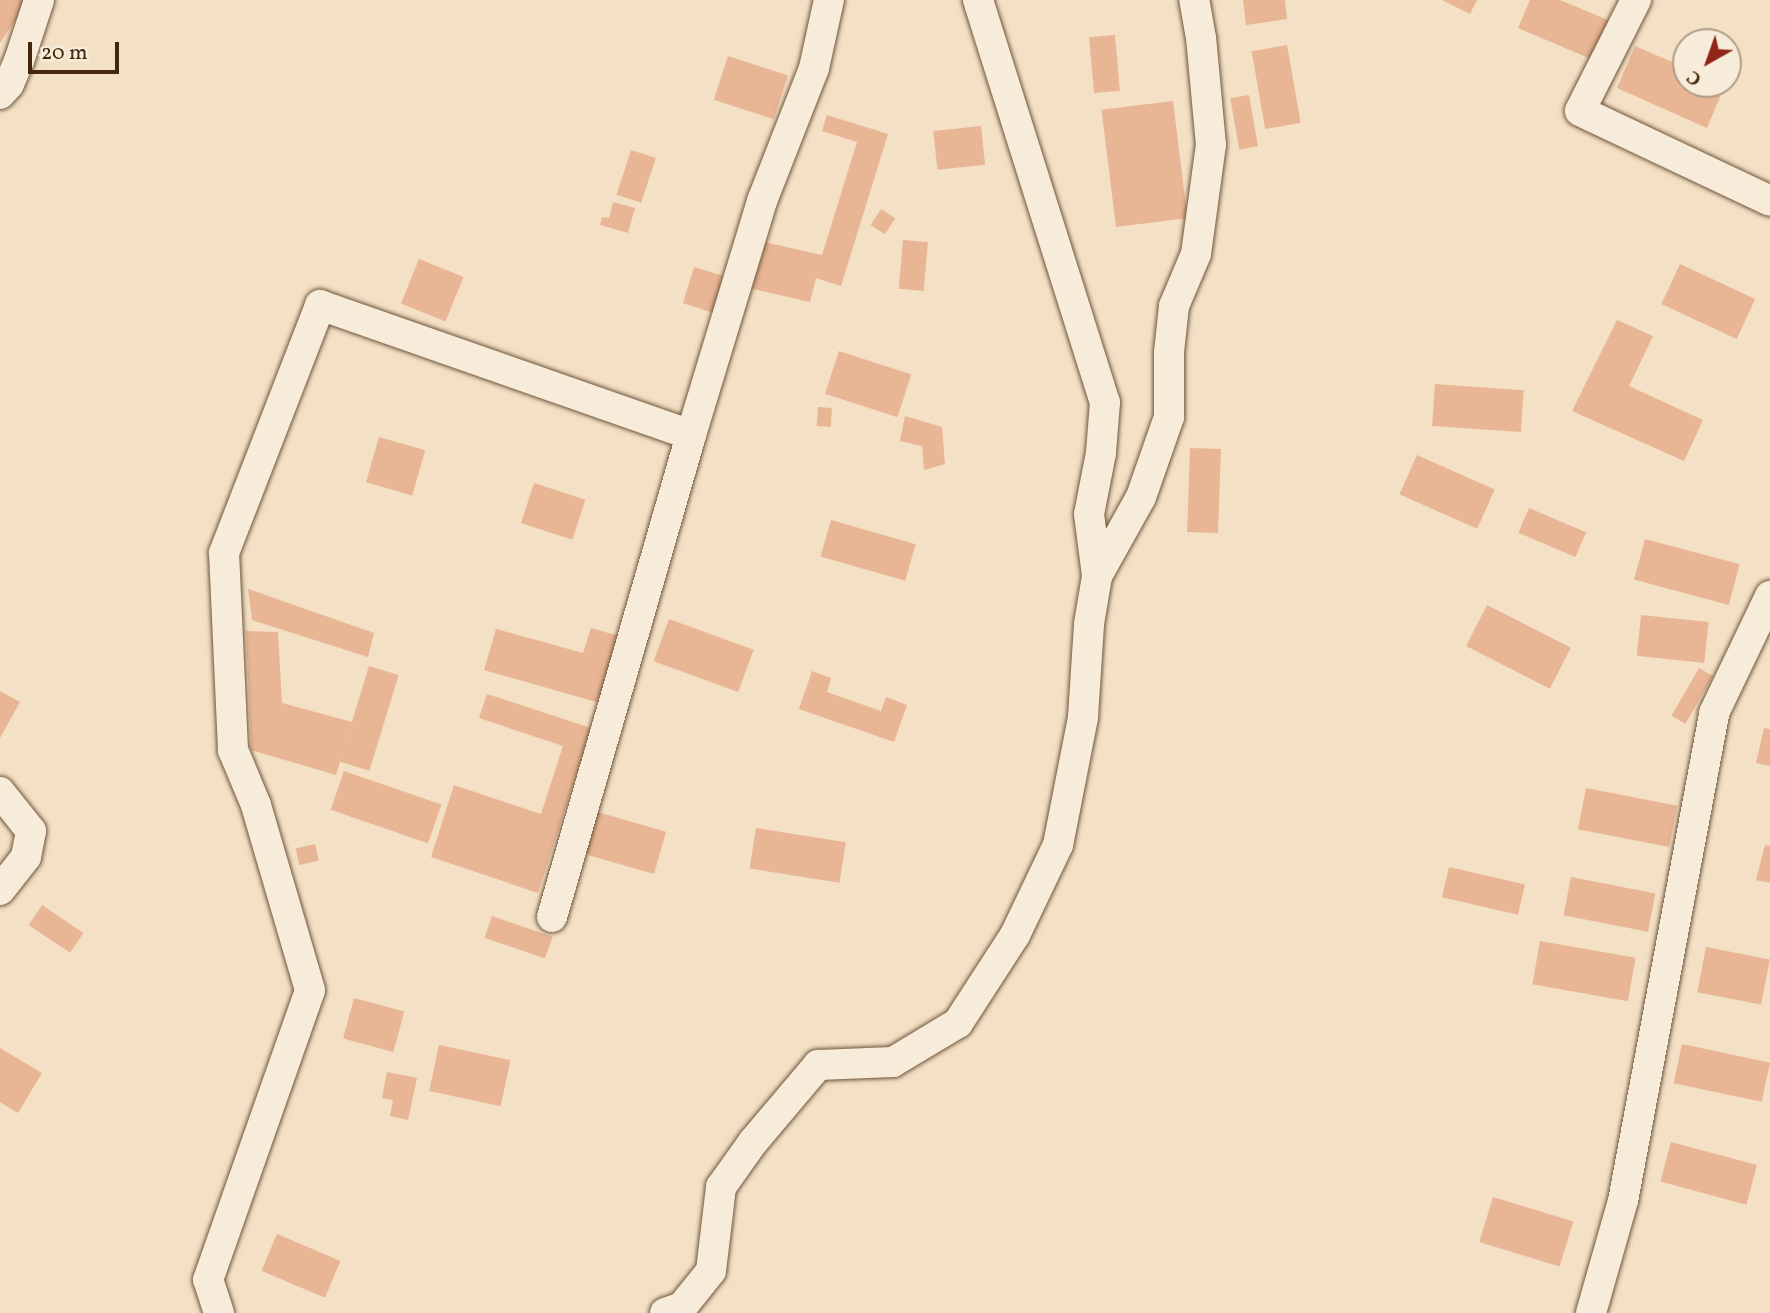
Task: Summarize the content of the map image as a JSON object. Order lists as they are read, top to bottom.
{
  "scale_bar": "20 m",
  "north": "bottom left"
}
